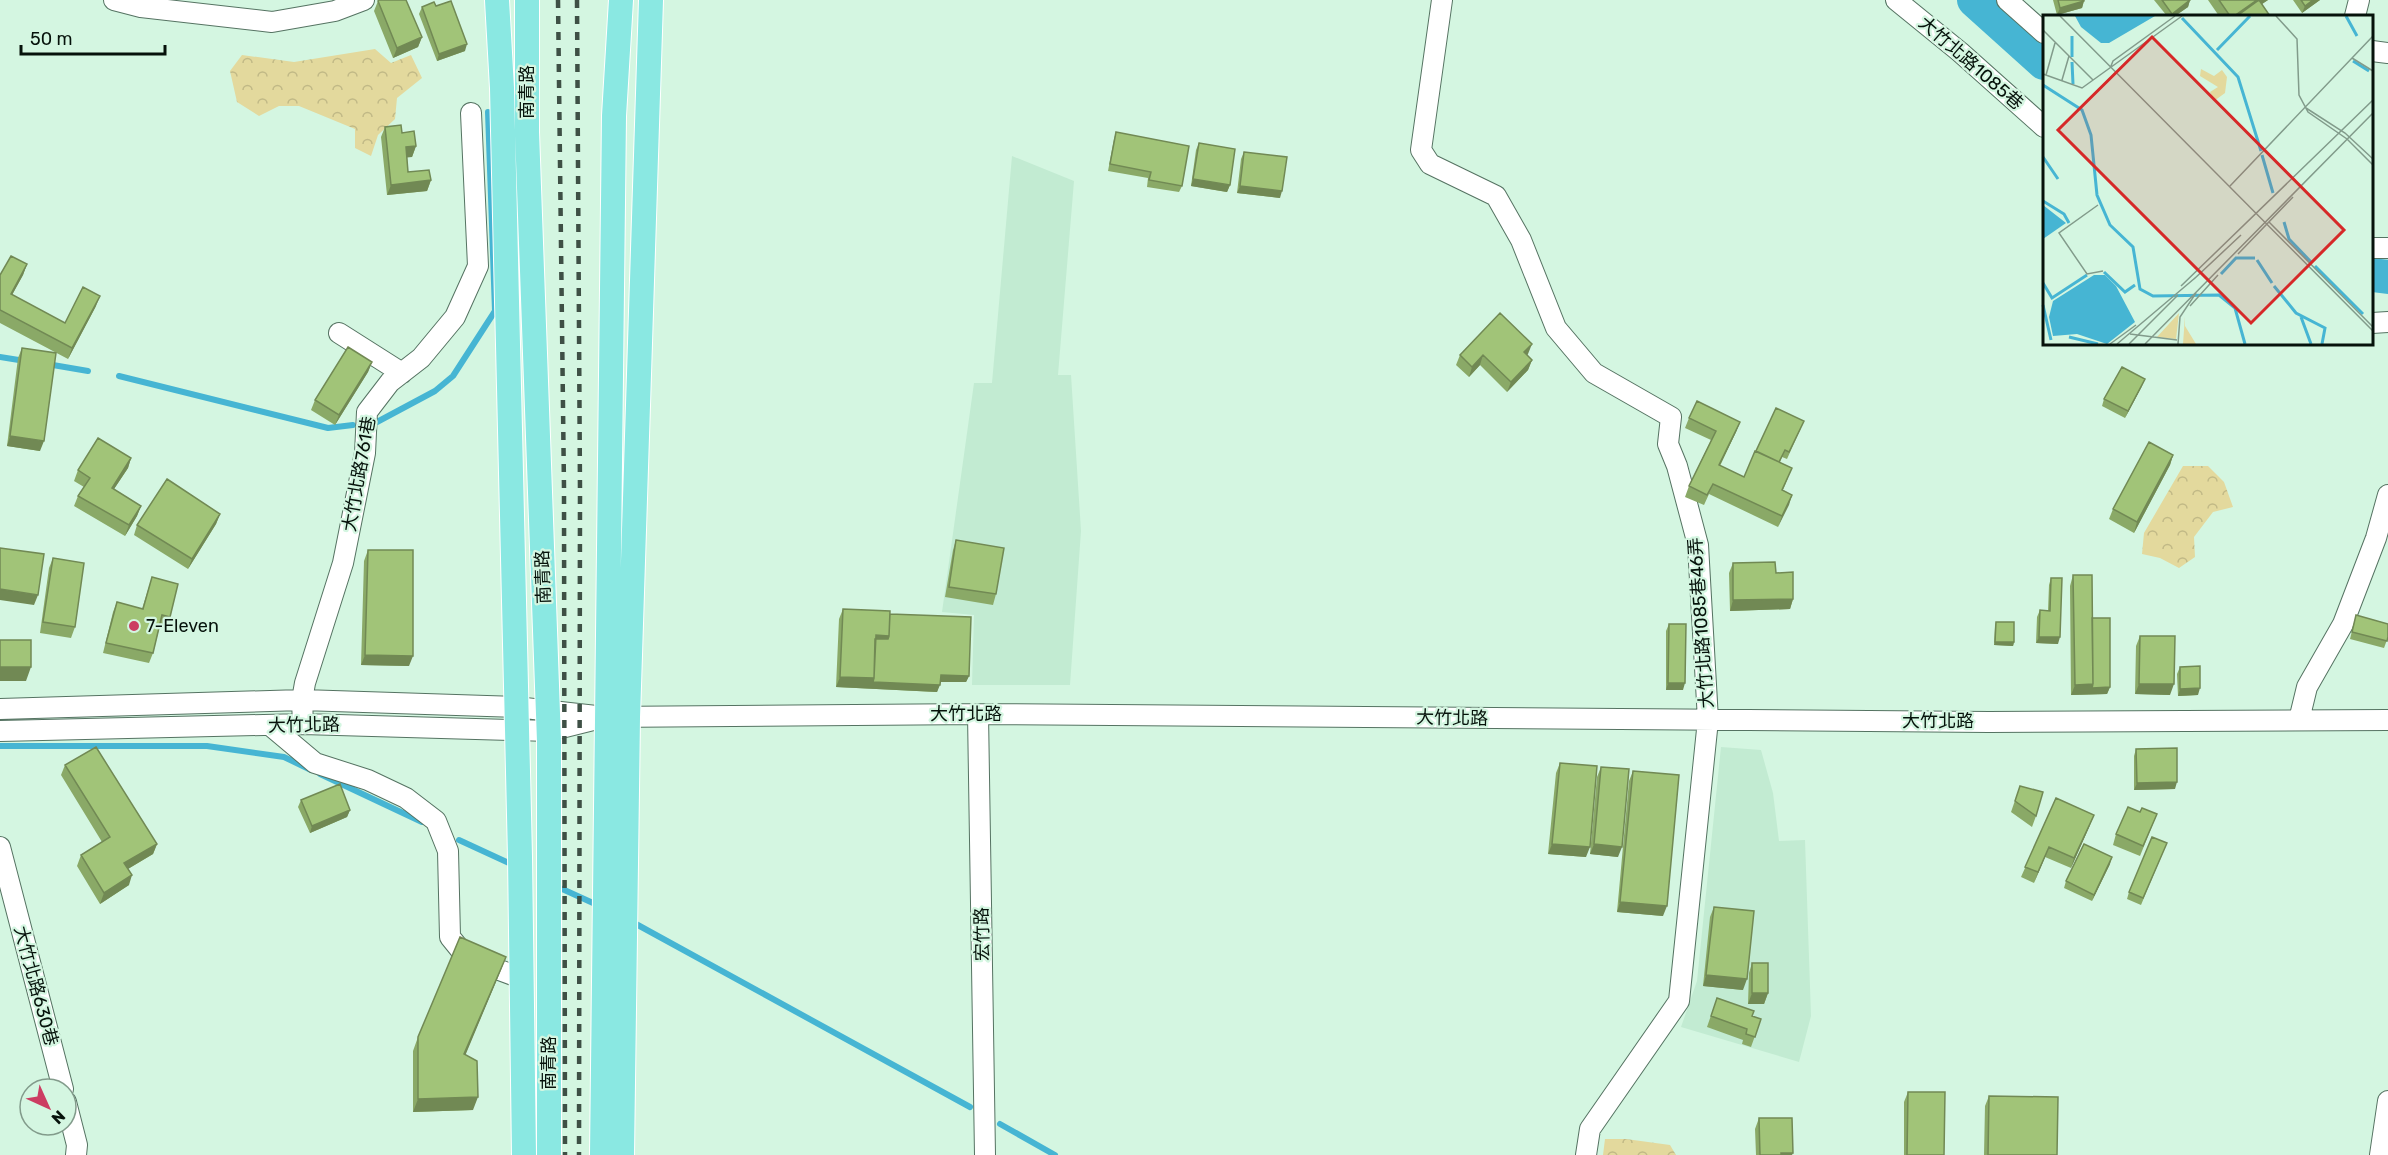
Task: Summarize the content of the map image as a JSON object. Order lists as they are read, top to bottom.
{
  "streets": {
    "main road": ["南青路"],
    "street": [
      "大竹北路1085巷",
      "大竹北路761巷",
      "大竹北路1085巷46弄",
      "大竹北路",
      "宏竹路",
      "大竹北路630巷"
    ]
  },
  "crossings": [
    ["南青路", "大竹北路"],
    ["大竹北路761巷", "大竹北路"],
    ["大竹北路1085巷46弄", "大竹北路"],
    ["大竹北路", "宏竹路"]
  ],
  "places": ["7-Eleven"],
  "scale_bar": "50 m",
  "north": "bottom right"
}
